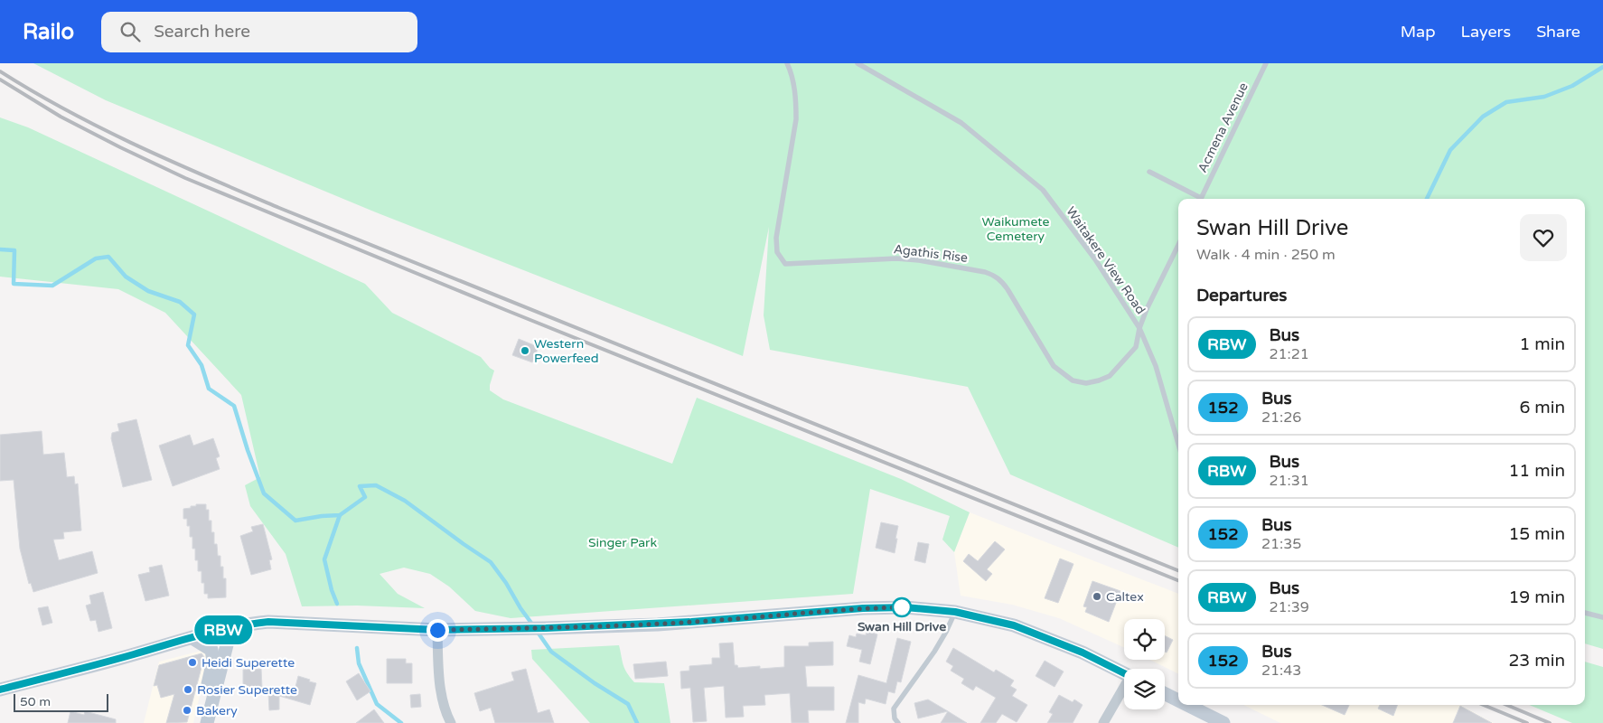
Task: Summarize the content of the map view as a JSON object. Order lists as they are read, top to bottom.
{
  "streets": {
    "lane": ["Acmena Avenue", "Agathis Rise", "Waitakere View Road"]
  },
  "crossings": [
    ["Agathis Rise", "Waitakere View Road"]
  ],
  "parks": ["Waikumete Cemetery", "Singer Park"],
  "places": [
    "Western Powerfeed",
    "Caltex",
    "Swan Hill Drive",
    "Heidi Superette",
    "Rosier Superette",
    "Bakery"
  ],
  "lines": ["bus line RBW"],
  "scale_bar": "50 m",
  "page": {
    "header": "Railo",
    "search": "Search here",
    "nav": ["Map", "Layers", "Share"],
    "on_map": "RBW",
    "heading": [
      ["Swan Hill Drive", "Walk · 4 min · 250 m"],
      "Departures"
    ],
    "list": [
      {
        "mark": "RBW",
        "name": "Bus",
        "note": "21:21",
        "value": "1 min"
      },
      {
        "mark": "152",
        "name": "Bus",
        "note": "21:26",
        "value": "6 min"
      },
      {
        "mark": "RBW",
        "name": "Bus",
        "note": "21:31",
        "value": "11 min"
      },
      {
        "mark": "152",
        "name": "Bus",
        "note": "21:35",
        "value": "15 min"
      },
      {
        "mark": "RBW",
        "name": "Bus",
        "note": "21:39",
        "value": "19 min"
      },
      {
        "mark": "152",
        "name": "Bus",
        "note": "21:43",
        "value": "23 min"
      }
    ],
    "scale": "50 m"
  }
}
